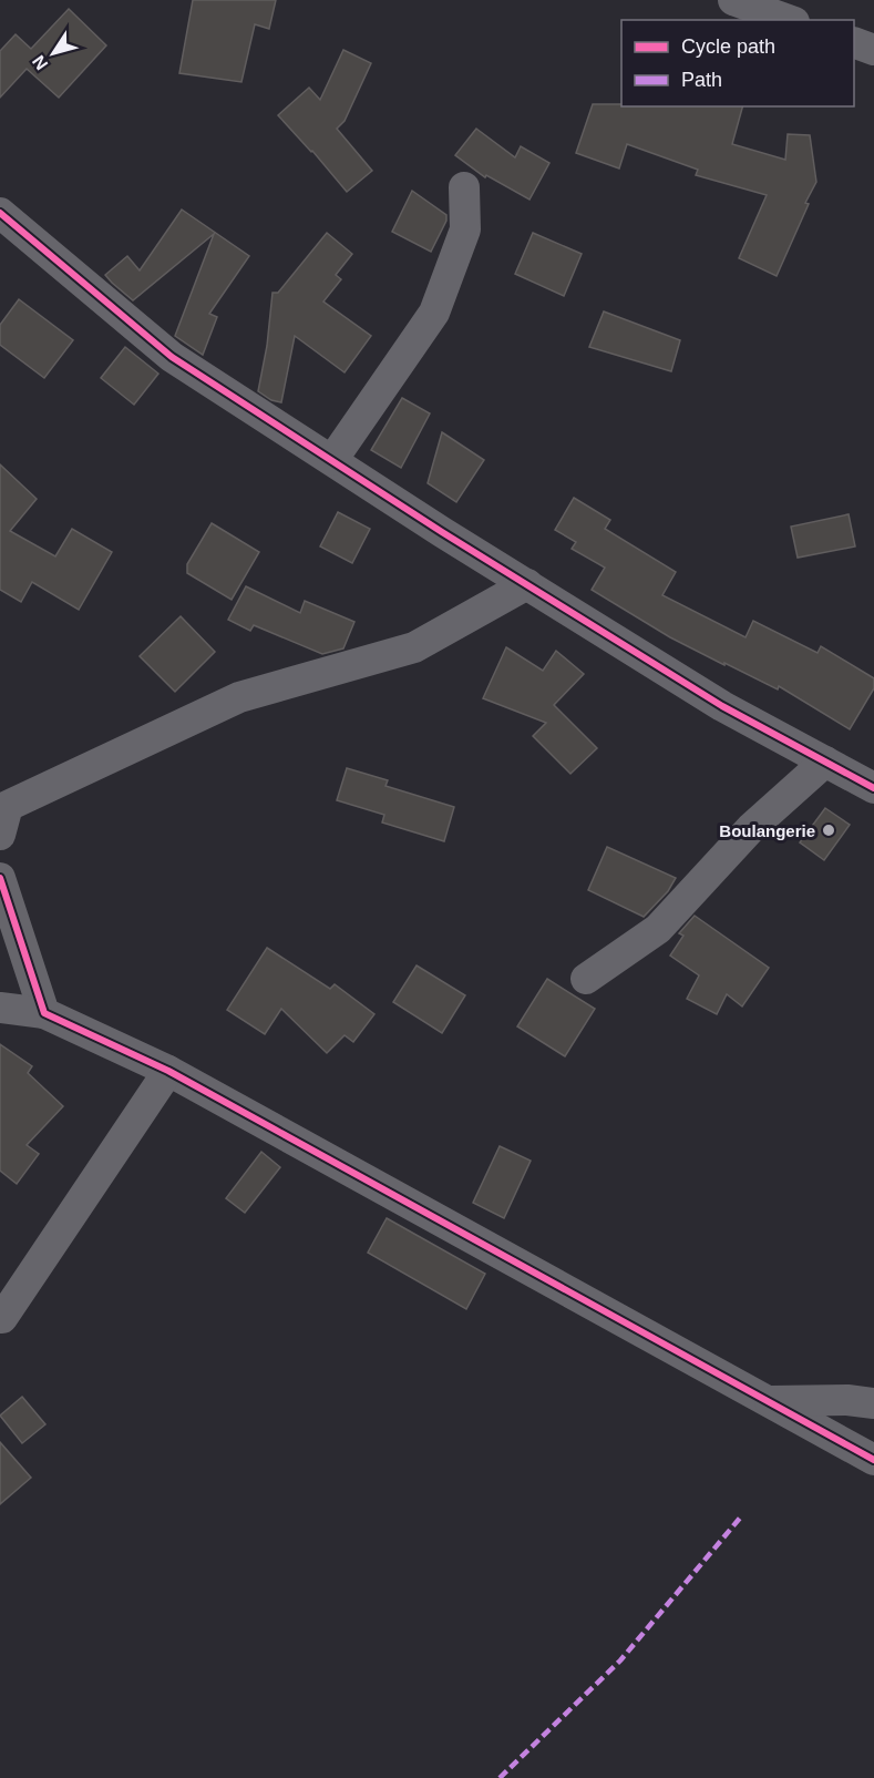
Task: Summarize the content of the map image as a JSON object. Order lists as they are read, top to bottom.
{
  "places": ["Boulangerie"],
  "legend": ["Cycle path", "Path"],
  "north": "bottom left"
}
